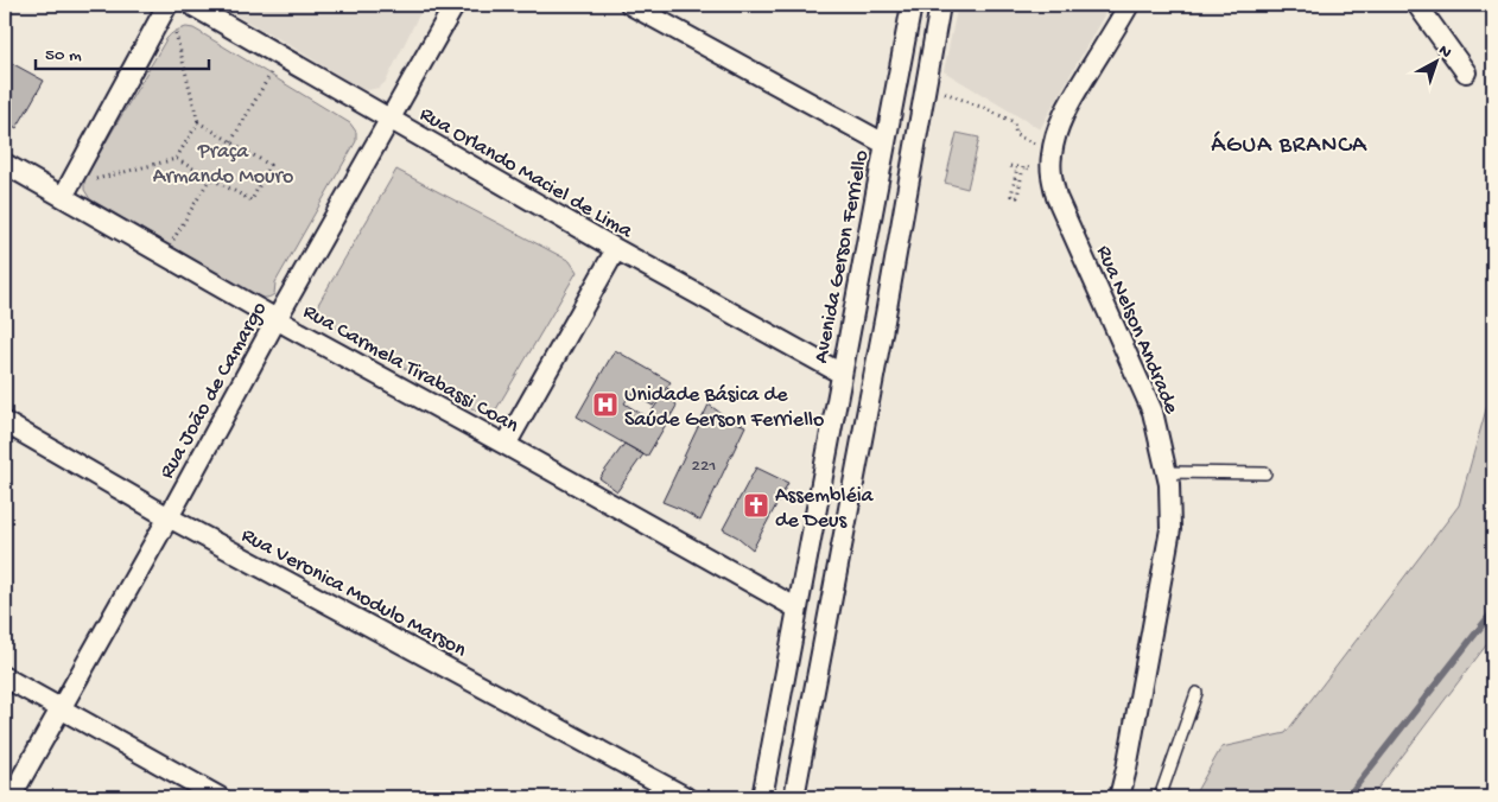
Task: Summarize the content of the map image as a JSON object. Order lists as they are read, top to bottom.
{
  "streets": {
    "street": [
      "Rua Orlando Maciel de Lima",
      "Avenida Gerson Ferriello",
      "Rua Nelson Andrade",
      "Rua Carmela Tirabassi Coan",
      "Rua João de Camargo",
      "Rua Veronica Modulo Marson"
    ]
  },
  "crossings": [
    ["Rua Orlando Maciel de Lima", "Avenida Gerson Ferriello"],
    ["Rua Orlando Maciel de Lima", "Rua João de Camargo"],
    ["Avenida Gerson Ferriello", "Rua Carmela Tirabassi Coan"],
    ["Rua Carmela Tirabassi Coan", "Rua João de Camargo"],
    ["Rua João de Camargo", "Rua Veronica Modulo Marson"]
  ],
  "districts": ["ÁGUA BRANCA"],
  "parks": ["Praça Armando Mouro"],
  "places": {
    "hospital": ["Unidade Básica de Saúde Gerson Ferriello"],
    "church": ["Assembléia de Deus"]
  },
  "house_numbers": ["221"],
  "scale_bar": "50 m",
  "north": "top right"
}
